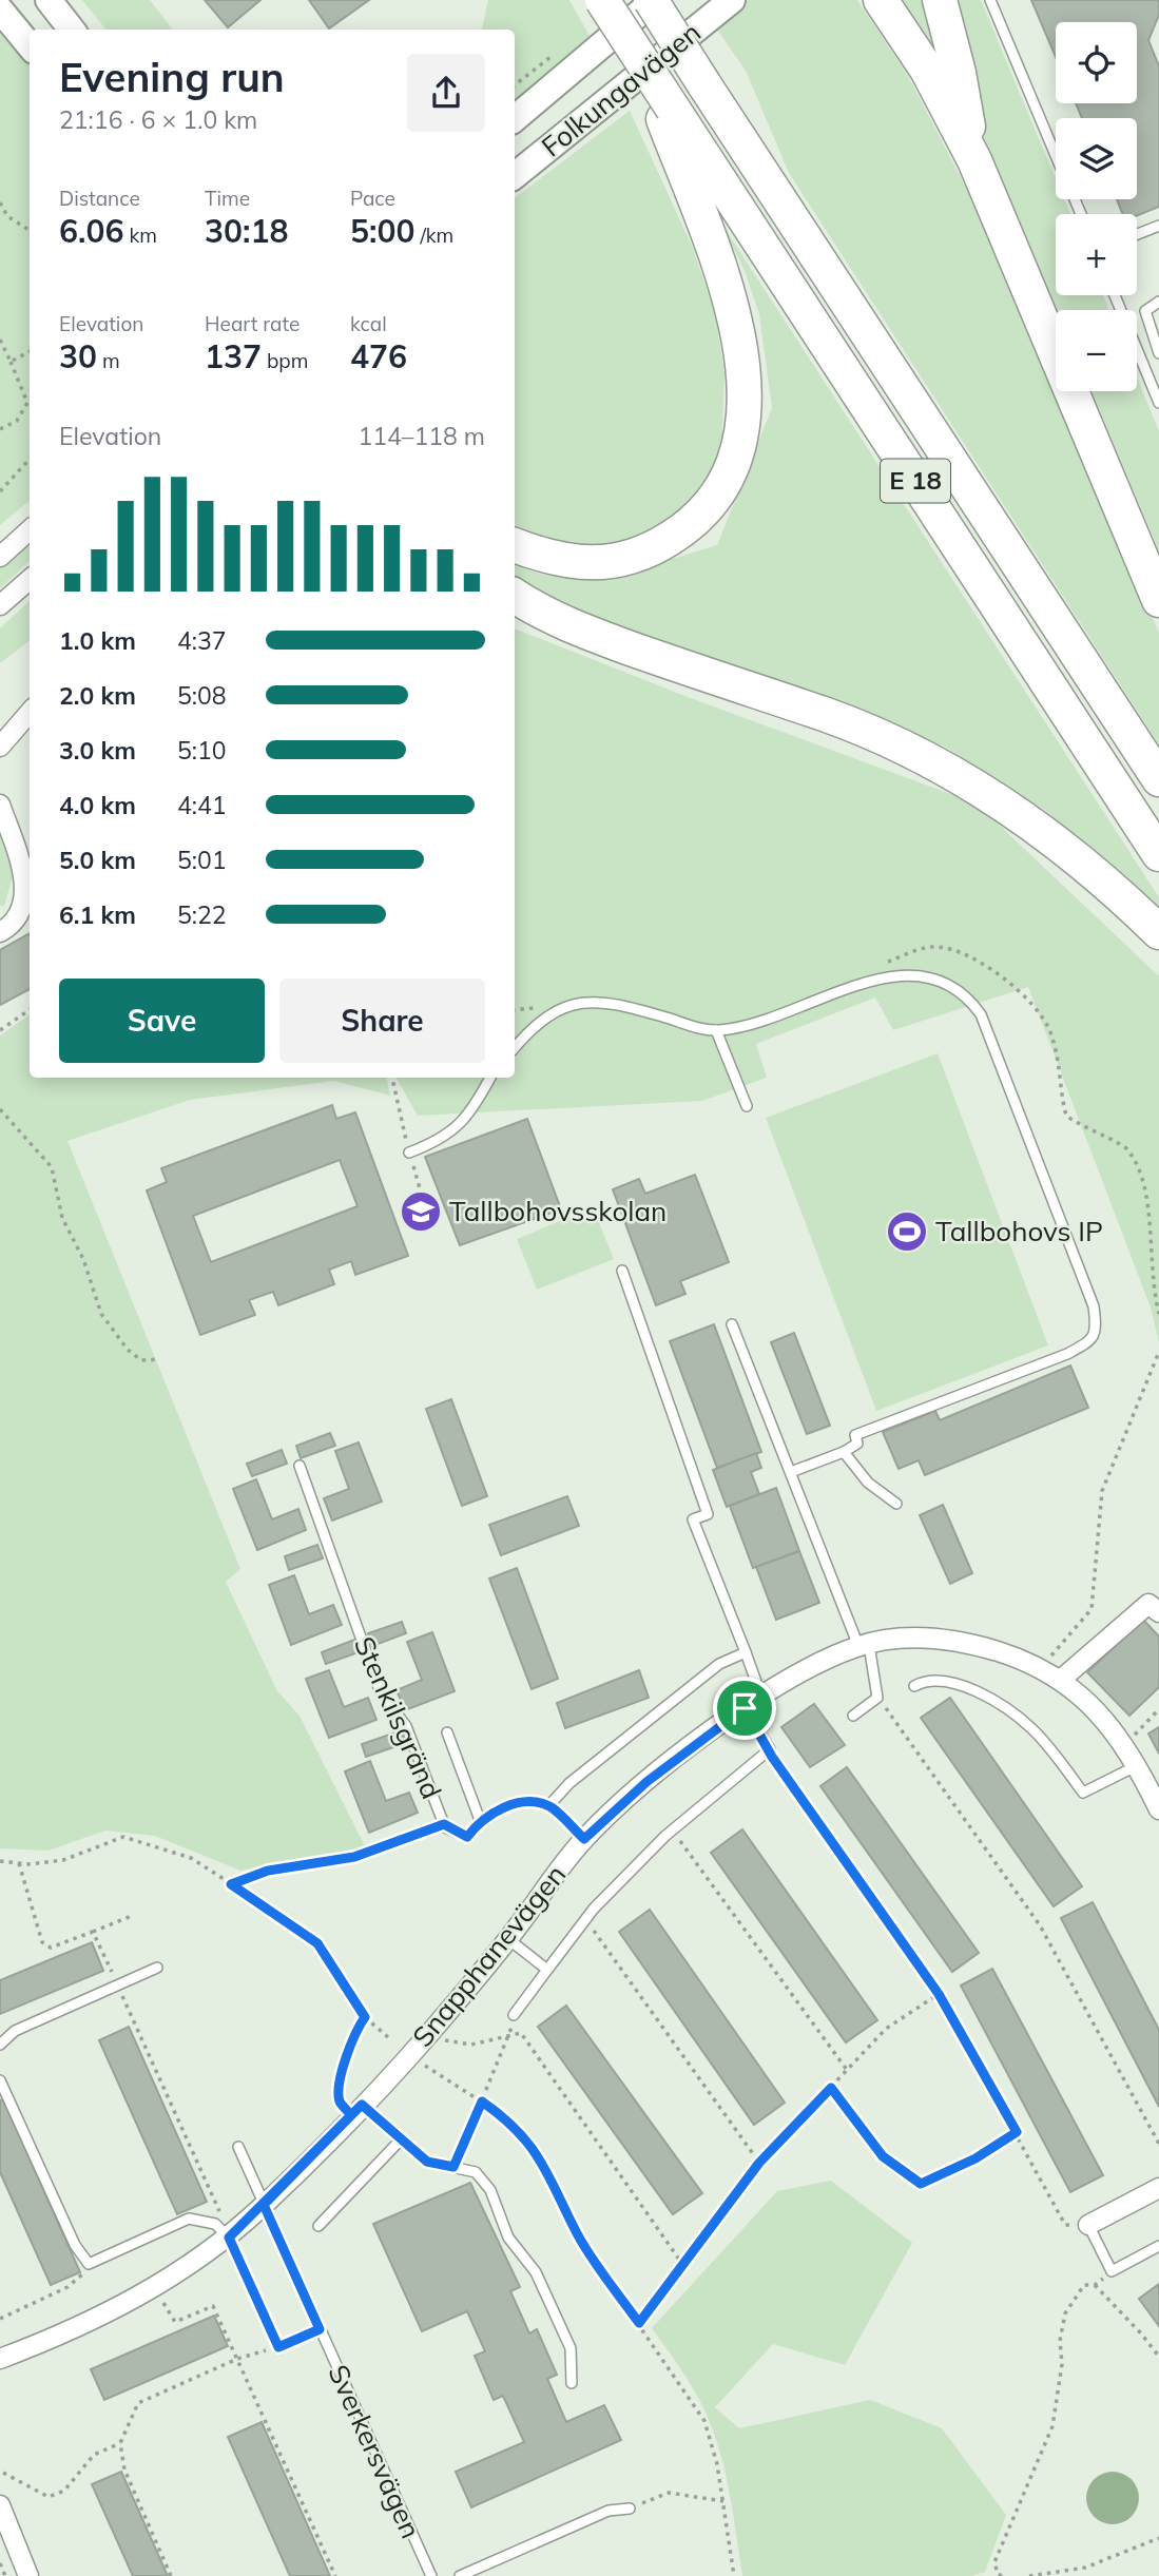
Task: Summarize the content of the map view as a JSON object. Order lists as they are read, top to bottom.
{
  "streets": {
    "highway": ["E 18"],
    "main road": ["Folkungavägen"],
    "street": ["Snapphanevägen"],
    "lane": ["Stenkilsgränd", "Sverkersvägen"]
  },
  "crossings": [
    ["Folkungavägen", "E 18"],
    ["Snapphanevägen", "Sverkersvägen"]
  ],
  "places": {
    "school or university": ["Tallbohovsskolan"],
    "sports": ["Tallbohovs IP"]
  },
  "page": {
    "map_buttons": ["+", "−"],
    "heading": ["Evening run", "21:16 · 6 × 1.0 km"],
    "stats": [
      ["Distance", "6.06 km"],
      ["Time", "30:18"],
      ["Pace", "5:00 /km"],
      ["Elevation", "30 m"],
      ["Heart rate", "137 bpm"],
      ["kcal", "476"]
    ],
    "chart": ["Elevation", "114–118 m"],
    "list": [
      {
        "name": "1.0 km",
        "note": "4:37"
      },
      {
        "name": "2.0 km",
        "note": "5:08"
      },
      {
        "name": "3.0 km",
        "note": "5:10"
      },
      {
        "name": "4.0 km",
        "note": "4:41"
      },
      {
        "name": "5.0 km",
        "note": "5:01"
      },
      {
        "name": "6.1 km",
        "note": "5:22"
      }
    ],
    "buttons": ["Save", "Share"]
  }
}
